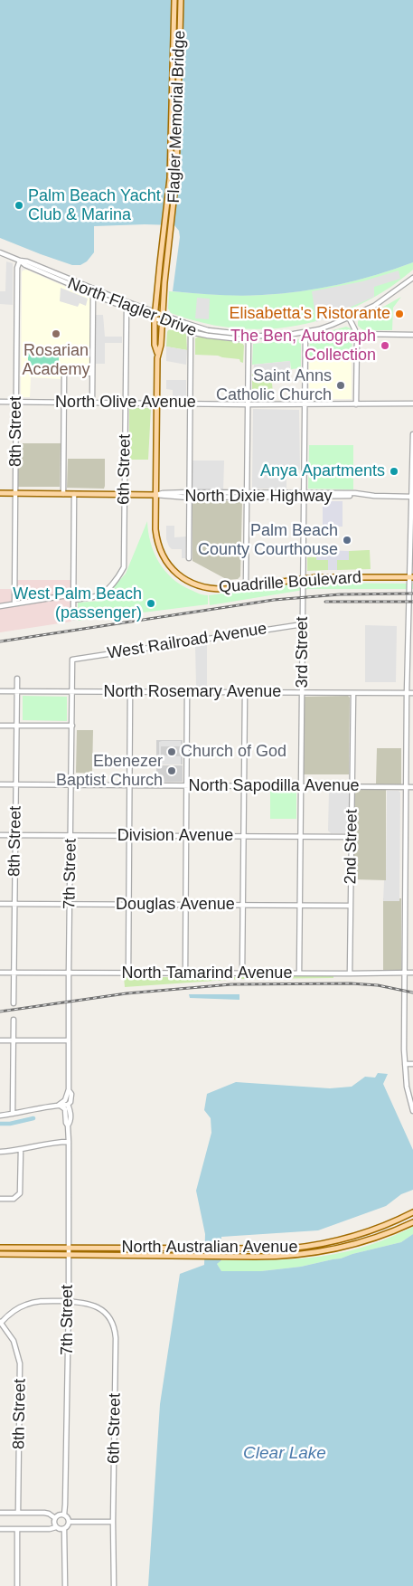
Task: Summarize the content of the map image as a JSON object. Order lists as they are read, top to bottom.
{
  "streets": {
    "main road": [
      "Flagler Memorial Bridge",
      "North Dixie Highway",
      "Quadrille Boulevard",
      "North Australian Avenue"
    ],
    "street": [
      "North Flagler Drive",
      "North Olive Avenue",
      "8th Street",
      "6th Street",
      "West Railroad Avenue",
      "3rd Street",
      "North Rosemary Avenue",
      "North Sapodilla Avenue",
      "Division Avenue",
      "2nd Street",
      "7th Street",
      "Douglas Avenue",
      "North Tamarind Avenue"
    ]
  },
  "crossings": [
    ["Flagler Memorial Bridge", "North Flagler Drive"],
    ["North Flagler Drive", "8th Street"],
    ["North Flagler Drive", "6th Street"],
    ["North Flagler Drive", "3rd Street"],
    ["North Olive Avenue", "8th Street"],
    ["North Olive Avenue", "6th Street"],
    ["North Olive Avenue", "3rd Street"],
    ["8th Street", "6th Street"],
    ["8th Street", "North Dixie Highway"],
    ["8th Street", "North Rosemary Avenue"],
    ["8th Street", "North Sapodilla Avenue"],
    ["8th Street", "Division Avenue"],
    ["8th Street", "Douglas Avenue"],
    ["8th Street", "North Tamarind Avenue"],
    ["6th Street", "North Dixie Highway"],
    ["6th Street", "7th Street"],
    ["North Dixie Highway", "Quadrille Boulevard"],
    ["North Dixie Highway", "3rd Street"],
    ["Quadrille Boulevard", "3rd Street"],
    ["West Railroad Avenue", "3rd Street"],
    ["West Railroad Avenue", "7th Street"],
    ["3rd Street", "North Rosemary Avenue"],
    ["3rd Street", "North Sapodilla Avenue"],
    ["3rd Street", "Division Avenue"],
    ["3rd Street", "Douglas Avenue"],
    ["3rd Street", "North Tamarind Avenue"],
    ["North Rosemary Avenue", "2nd Street"],
    ["North Rosemary Avenue", "7th Street"],
    ["North Sapodilla Avenue", "2nd Street"],
    ["North Sapodilla Avenue", "7th Street"],
    ["Division Avenue", "2nd Street"],
    ["Division Avenue", "7th Street"],
    ["2nd Street", "Douglas Avenue"],
    ["2nd Street", "North Tamarind Avenue"],
    ["7th Street", "Douglas Avenue"],
    ["7th Street", "North Tamarind Avenue"],
    ["7th Street", "North Australian Avenue"]
  ],
  "water": ["Clear Lake"],
  "places": [
    "Palm Beach Yacht Club & Marina",
    "Elisabetta's Ristorante",
    "Rosarian Academy",
    "The Ben, Autograph Collection",
    "Saint Anns Catholic Church",
    "Anya Apartments",
    "Palm Beach County Courthouse",
    "West Palm Beach (passenger)",
    "Church of God",
    "Ebenezer Baptist Church"
  ]
}
